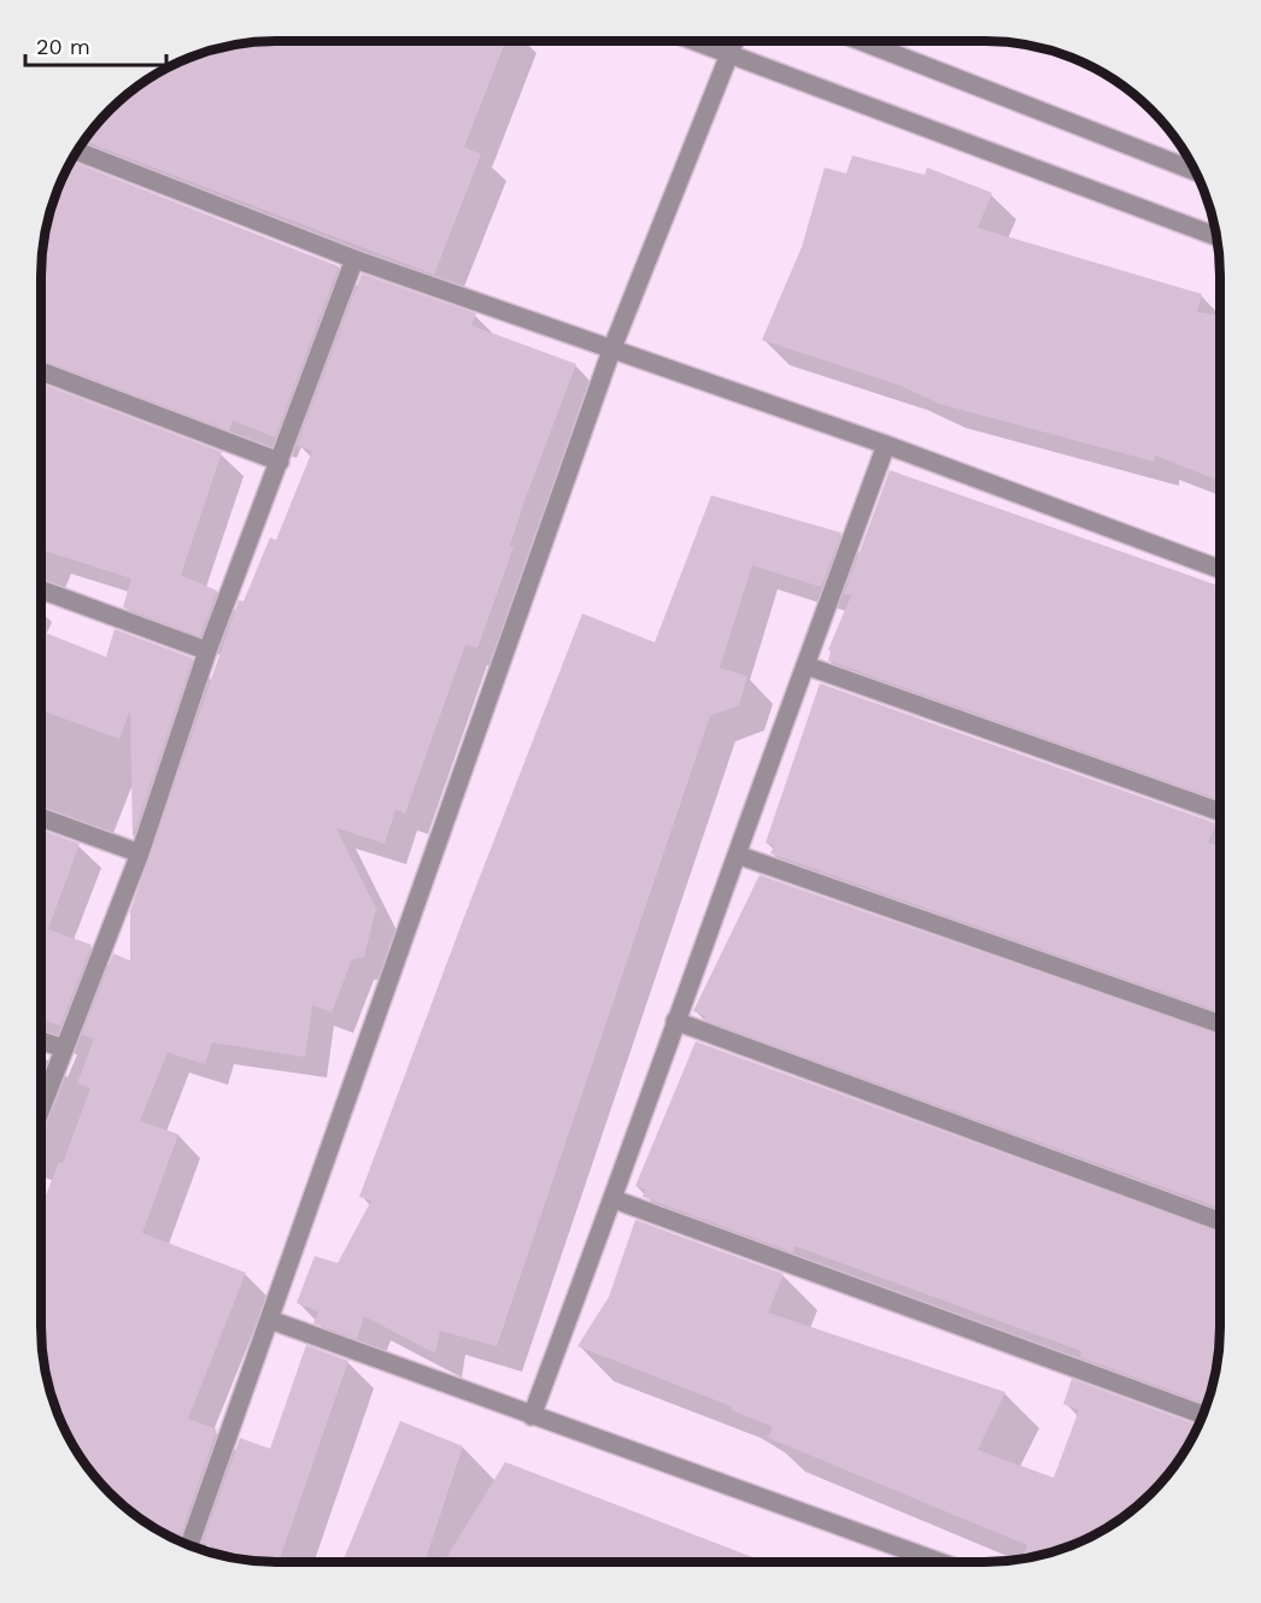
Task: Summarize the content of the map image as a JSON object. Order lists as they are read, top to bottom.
{
  "scale_bar": "20 m"
}
